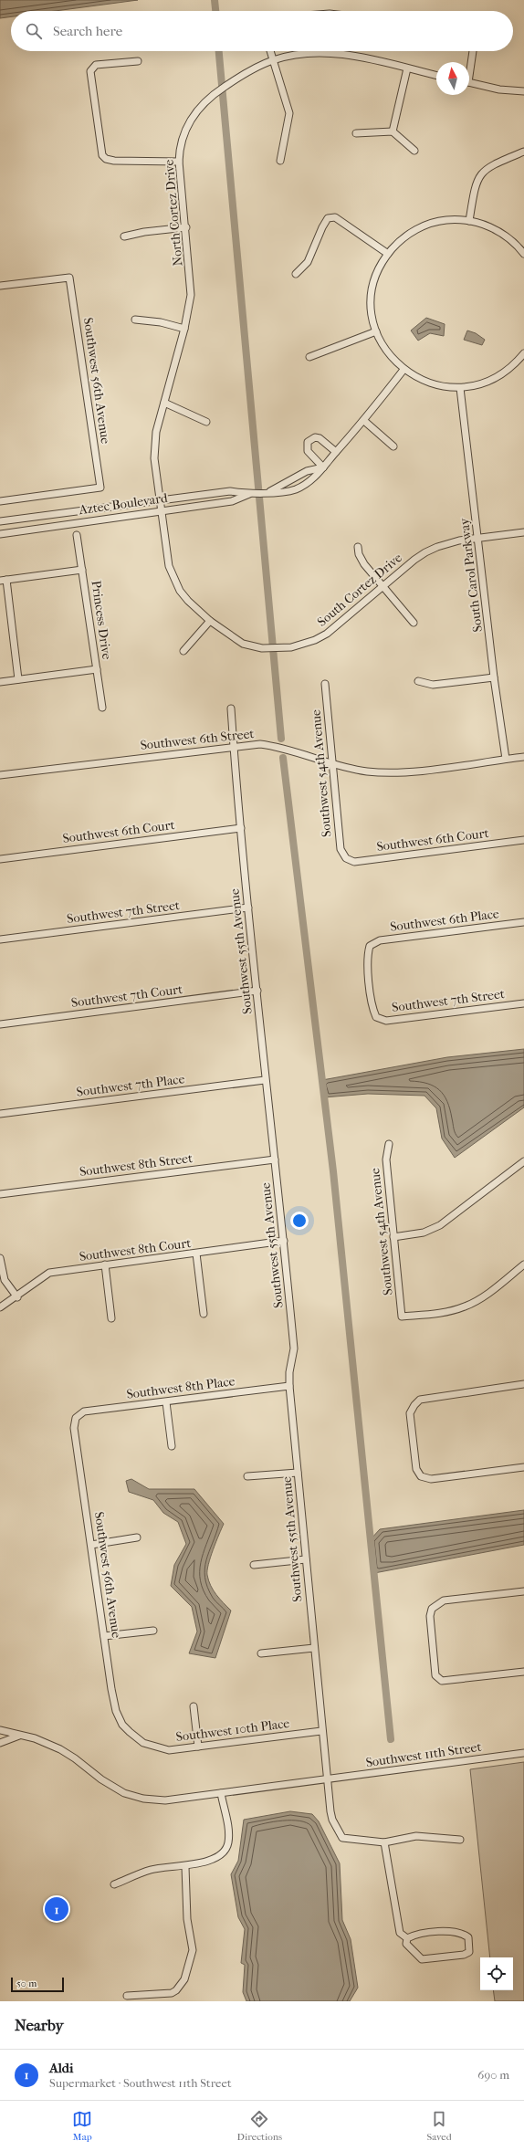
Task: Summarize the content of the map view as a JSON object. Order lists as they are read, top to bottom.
{
  "streets": {
    "street": [
      "North Cortez Drive",
      "Southwest 56th Avenue",
      "Aztec Boulevard",
      "South Carol Parkway",
      "South Cortez Drive",
      "Princess Drive",
      "Southwest 6th Street",
      "Southwest 54th Avenue",
      "Southwest 6th Court",
      "Southwest 7th Street",
      "Southwest 6th Place",
      "Southwest 55th Avenue",
      "Southwest 7th Court",
      "Southwest 7th Place",
      "Southwest 8th Street",
      "Southwest 8th Court",
      "Southwest 8th Place",
      "Southwest 10th Place",
      "Southwest 11th Street"
    ]
  },
  "crossings": [
    ["North Cortez Drive", "Aztec Boulevard"],
    ["North Cortez Drive", "South Cortez Drive"],
    ["Southwest 56th Avenue", "Southwest 8th Place"],
    ["Southwest 56th Avenue", "Southwest 10th Place"],
    ["Aztec Boulevard", "South Cortez Drive"],
    ["South Carol Parkway", "South Cortez Drive"],
    ["South Carol Parkway", "Southwest 6th Street"],
    ["Southwest 6th Street", "Southwest 54th Avenue"],
    ["Southwest 6th Street", "Southwest 55th Avenue"],
    ["Southwest 54th Avenue", "Southwest 6th Court"],
    ["Southwest 6th Court", "Southwest 55th Avenue"],
    ["Southwest 7th Street", "Southwest 6th Place"],
    ["Southwest 7th Street", "Southwest 55th Avenue"],
    ["Southwest 55th Avenue", "Southwest 7th Court"],
    ["Southwest 55th Avenue", "Southwest 7th Place"],
    ["Southwest 55th Avenue", "Southwest 8th Street"],
    ["Southwest 55th Avenue", "Southwest 8th Court"],
    ["Southwest 55th Avenue", "Southwest 8th Place"],
    ["Southwest 55th Avenue", "Southwest 10th Place"],
    ["Southwest 55th Avenue", "Southwest 11th Street"]
  ],
  "scale_bar": "50 m",
  "north": "top",
  "page": {
    "search": "Search here",
    "pins": "1",
    "scale": "50 m",
    "heading": "Nearby",
    "list": [
      {
        "mark": "1",
        "name": "Aldi",
        "note": "Supermarket · Southwest 11th Street",
        "value": "690 m"
      }
    ],
    "nav": ["Map", "Directions", "Saved"]
  }
}
